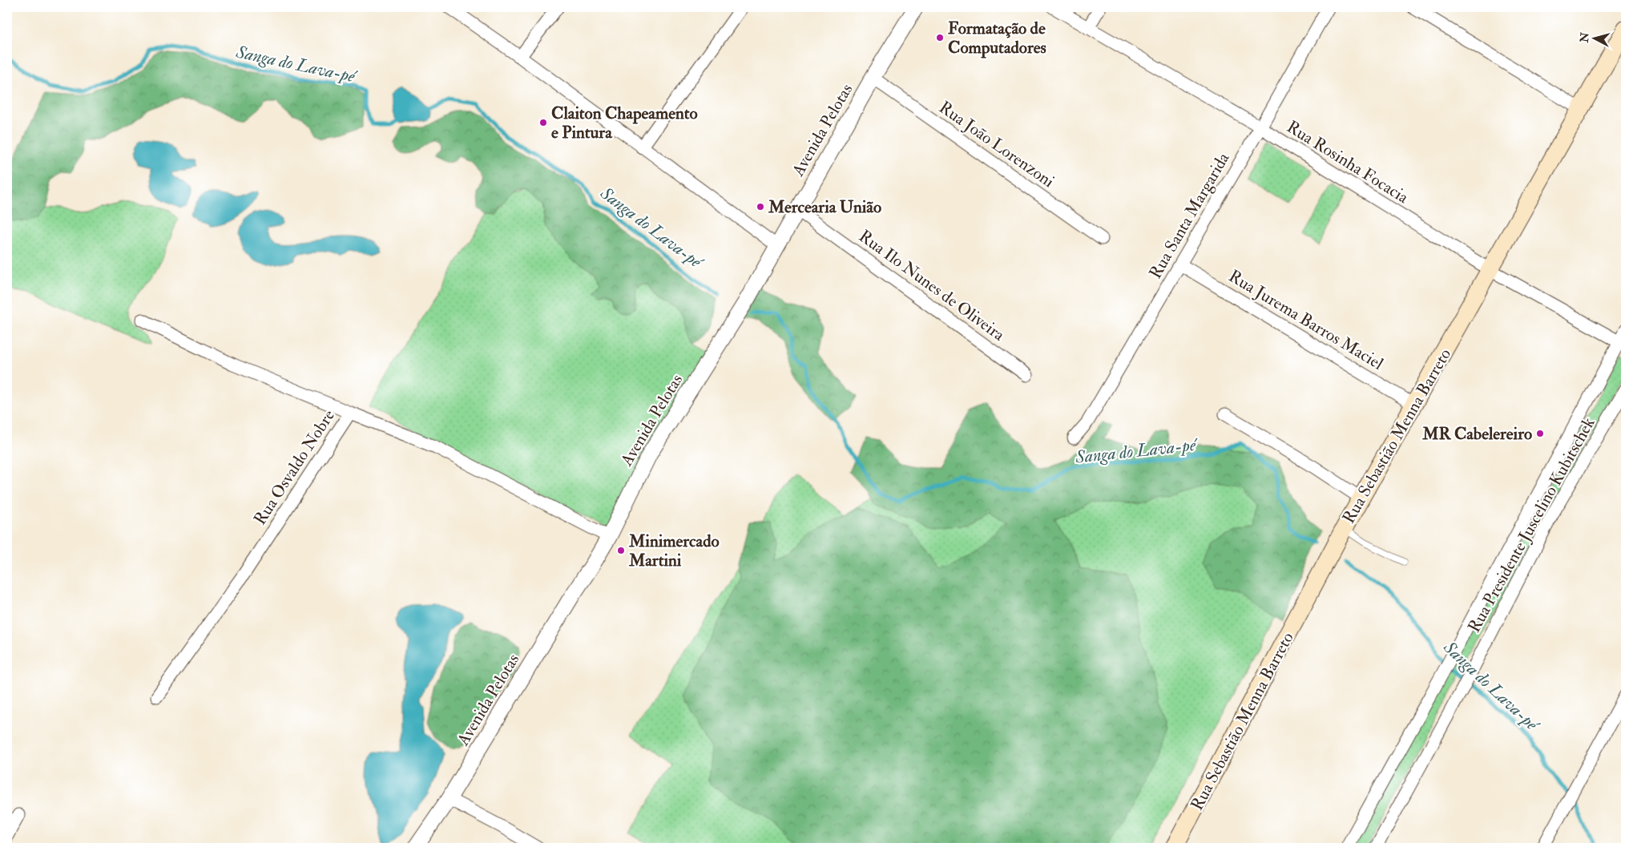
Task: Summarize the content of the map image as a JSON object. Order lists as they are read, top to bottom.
{
  "streets": {
    "main road": ["Rua Sebastião Menna Barreto"],
    "street": [
      "Avenida Pelotas",
      "Rua João Lorenzoni",
      "Rua Rosinha Focacia",
      "Rua Santa Margarida",
      "Rua Ilo Nunes de Oliveira",
      "Rua Jurema Barros Maciel",
      "Rua Osvaldo Nobre",
      "Rua Presidente Juscelino Kubitschek"
    ]
  },
  "crossings": [
    ["Avenida Pelotas", "Rua João Lorenzoni"],
    ["Avenida Pelotas", "Rua Ilo Nunes de Oliveira"],
    ["Avenida Pelotas", "Rua Osvaldo Nobre"],
    ["Rua Rosinha Focacia", "Rua Santa Margarida"],
    ["Rua Rosinha Focacia", "Rua Sebastião Menna Barreto"],
    ["Rua Rosinha Focacia", "Rua Presidente Juscelino Kubitschek"],
    ["Rua Santa Margarida", "Rua Jurema Barros Maciel"],
    ["Rua Jurema Barros Maciel", "Rua Sebastião Menna Barreto"]
  ],
  "water": ["Sanga do Lava-pé"],
  "places": [
    "Formatação de Computadores",
    "Claiton Chapeamento e Pintura",
    "Mercearia União",
    "MR Cabelereiro",
    "Minimercado Martini"
  ],
  "north": "left"
}
